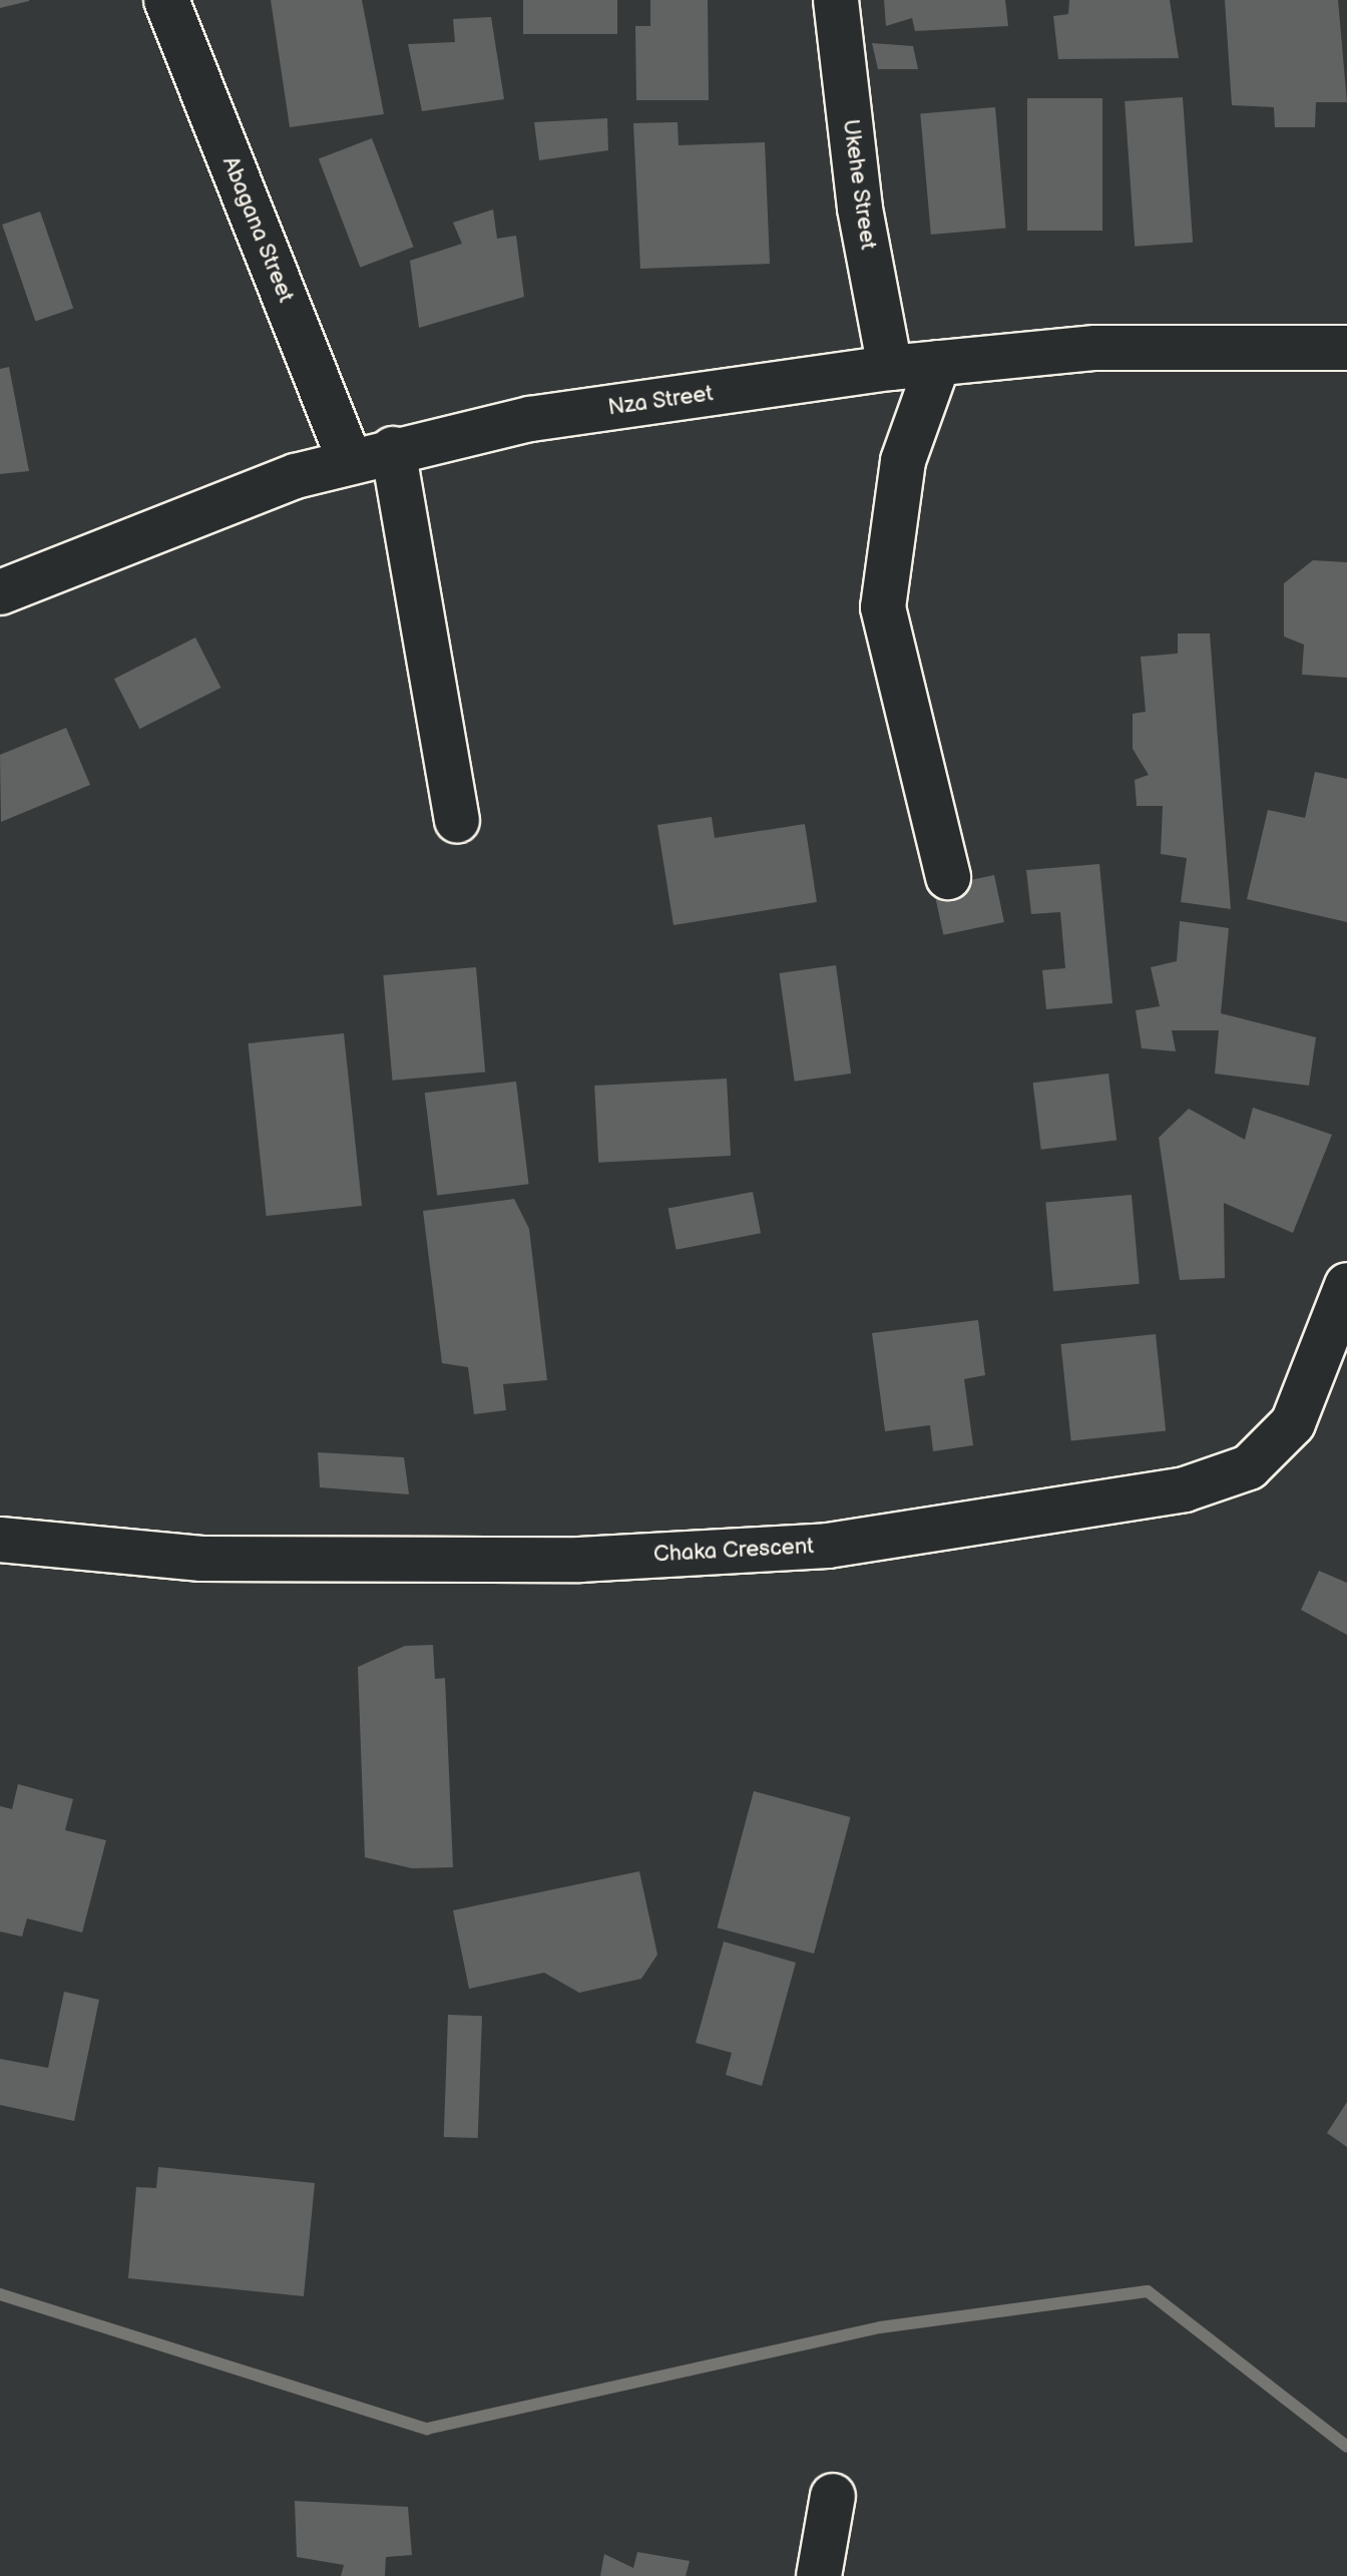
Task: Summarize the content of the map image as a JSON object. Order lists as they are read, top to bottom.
{
  "streets": {
    "street": [
      "Ukehe Street",
      "Abagana Street",
      "Nza Street",
      "Chaka Crescent"
    ]
  },
  "crossings": [
    ["Ukehe Street", "Nza Street"],
    ["Abagana Street", "Nza Street"]
  ]
}
